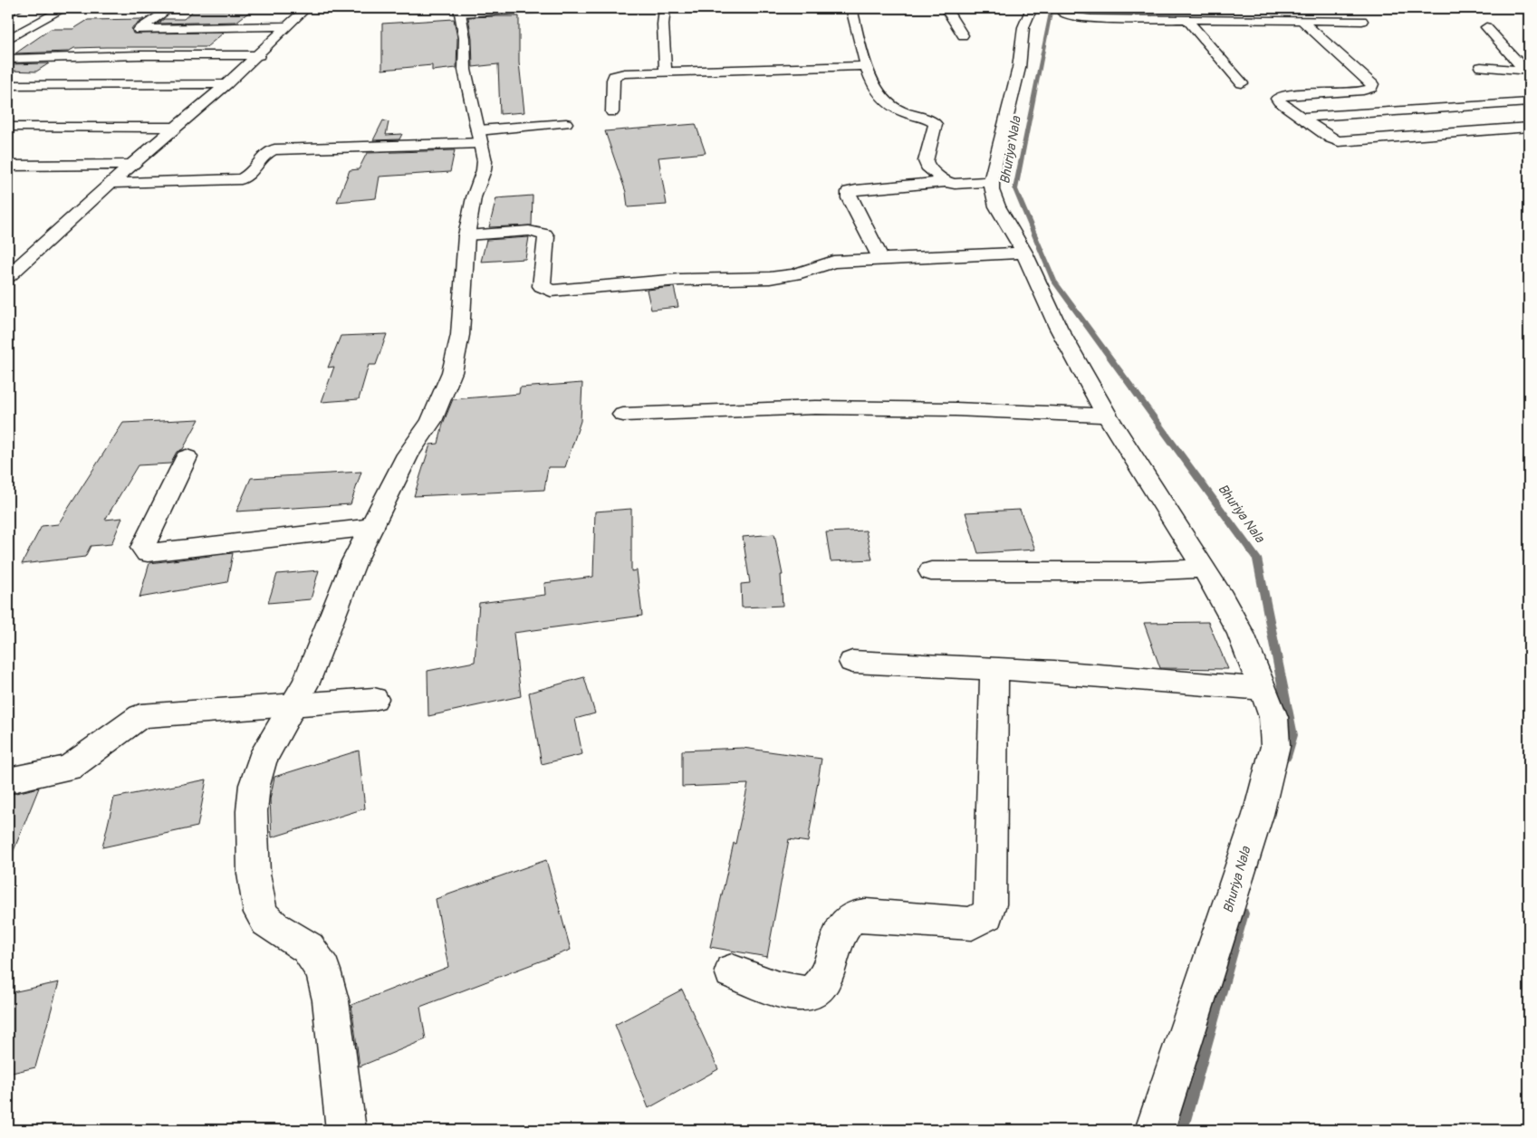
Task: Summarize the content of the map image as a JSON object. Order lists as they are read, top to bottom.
{
  "water": ["Bhuriya Nala"]
}
